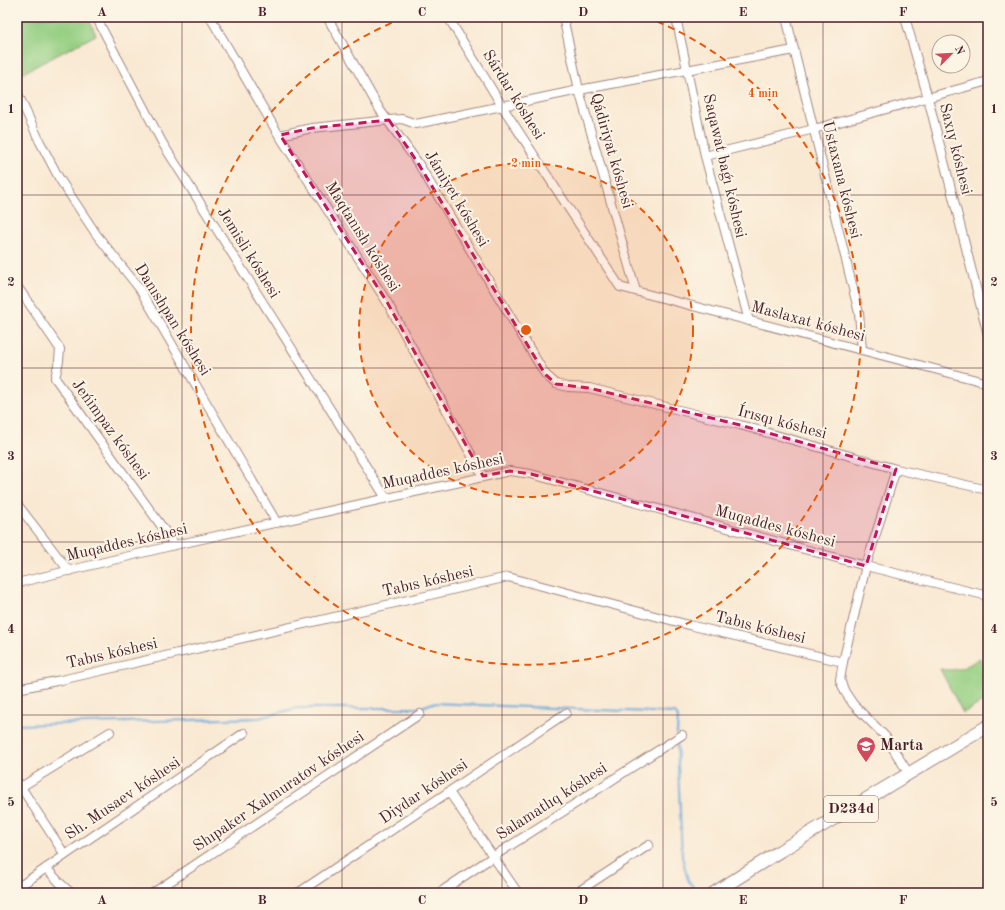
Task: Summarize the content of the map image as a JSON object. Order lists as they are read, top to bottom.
{
  "streets": {
    "main road": ["D234d"],
    "street": [
      "Sárdar kóshesi",
      "Saxıy kóshesi",
      "Qádiriyat kóshesi",
      "Saqawat baǵı kóshesi",
      "Ustaxana kóshesi",
      "Jámiyet kóshesi",
      "Maqtanısh kóshesi",
      "Jemisli kóshesi",
      "Danıshpan kóshesi",
      "Maslaxat kóshesi",
      "Írısqı kóshesi",
      "Jeńimpaz kóshesi",
      "Muqaddes kóshesi",
      "Tabıs kóshesi",
      "Shıpaker Xalmuratov kóshesi",
      "Diydar kóshesi",
      "Sh. Musaev kóshesi",
      "Salamatlıq kóshesi"
    ]
  },
  "crossings": [
    ["Sárdar kóshesi", "Maslaxat kóshesi"],
    ["Qádiriyat kóshesi", "Maslaxat kóshesi"],
    ["Saqawat baǵı kóshesi", "Maslaxat kóshesi"],
    ["Ustaxana kóshesi", "Maslaxat kóshesi"],
    ["Jámiyet kóshesi", "Írısqı kóshesi"],
    ["Maqtanısh kóshesi", "Muqaddes kóshesi"],
    ["Jemisli kóshesi", "Muqaddes kóshesi"],
    ["Danıshpan kóshesi", "Muqaddes kóshesi"],
    ["Jeńimpaz kóshesi", "Muqaddes kóshesi"]
  ],
  "places": {
    "school or university": ["Marta"]
  },
  "north": "top right",
  "grid": {
    "columns": [
      "A",
      "B",
      "C",
      "D",
      "E",
      "F"
    ],
    "rows": [
      "1",
      "2",
      "3",
      "4",
      "5"
    ]
  },
  "rings": ["4 min", "2 min"]
}
